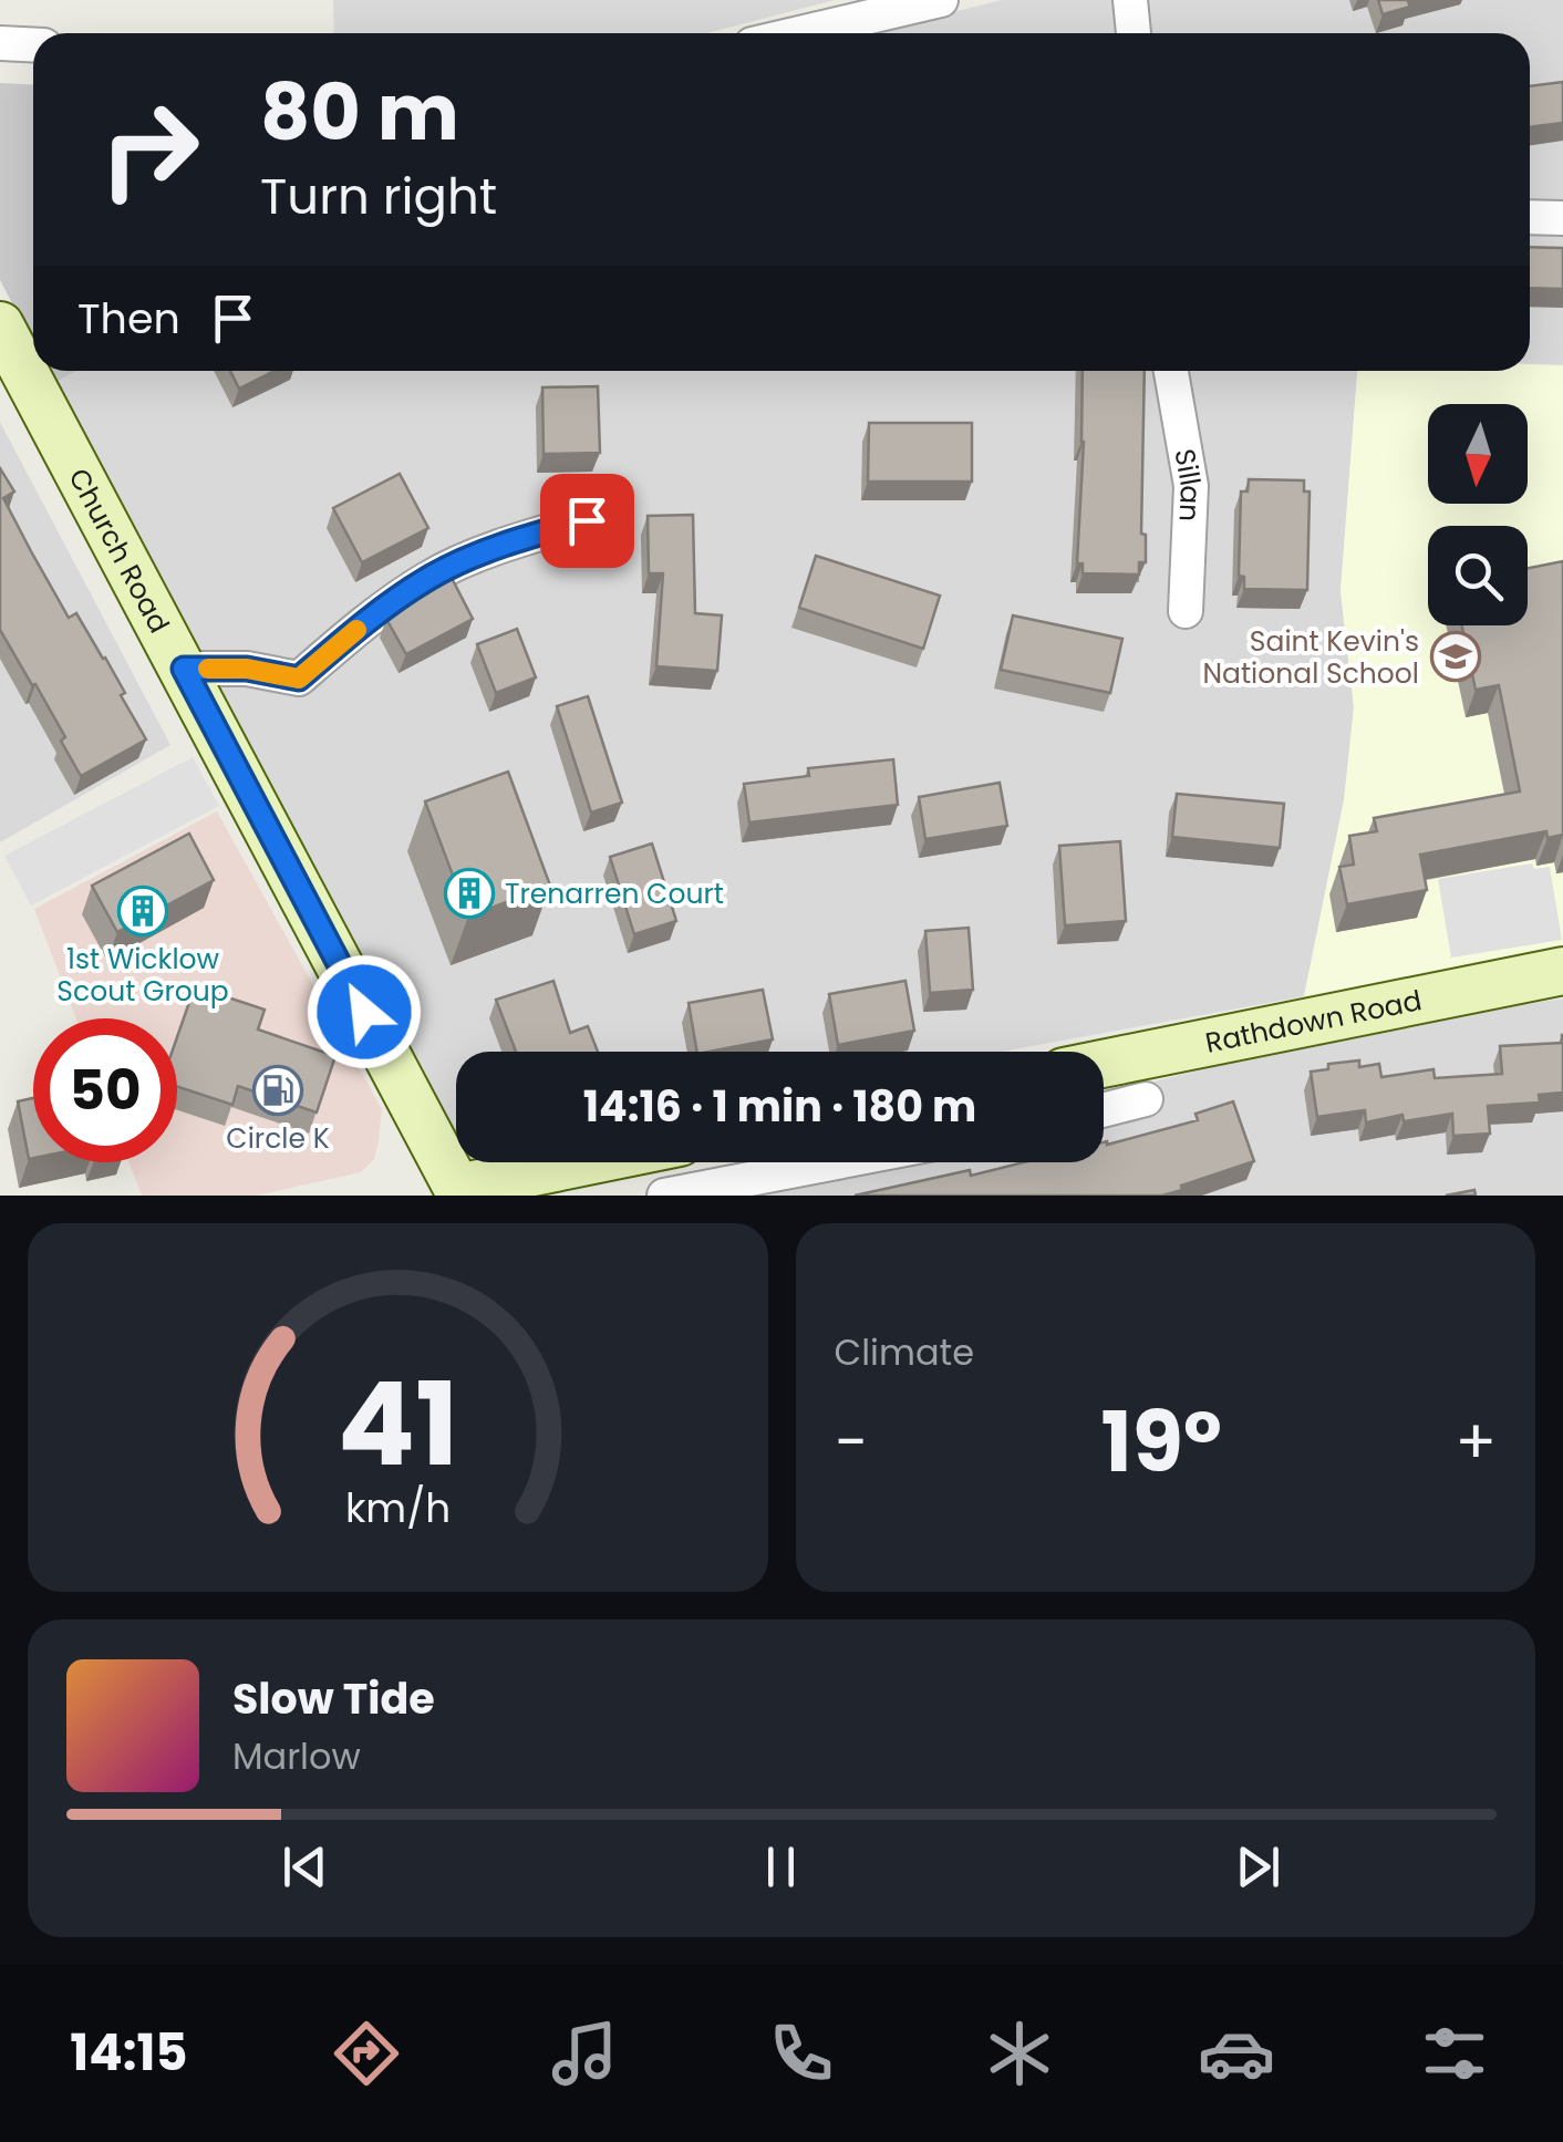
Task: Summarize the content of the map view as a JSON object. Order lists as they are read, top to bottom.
{
  "streets": {
    "main road": ["Church Road", "Rathdown Road"],
    "street": ["Sillan"]
  },
  "places": {
    "school or university": ["Saint Kevin's National School"],
    "building": ["Trenarren Court", "1st Wicklow Scout Group"],
    "fuel station": ["Circle K"]
  },
  "north": "bottom",
  "page": {
    "turn": ["80 m", "Turn right"],
    "then": "Then",
    "limit": "50",
    "trip": "14:16 · 1 min · 180 m",
    "tile": "Climate",
    "heat": ["−", "19°", "+"],
    "song": ["Slow Tide", "Marlow"],
    "tabs": "14:15",
    "gauge": ["41", "km/h"]
  }
}
